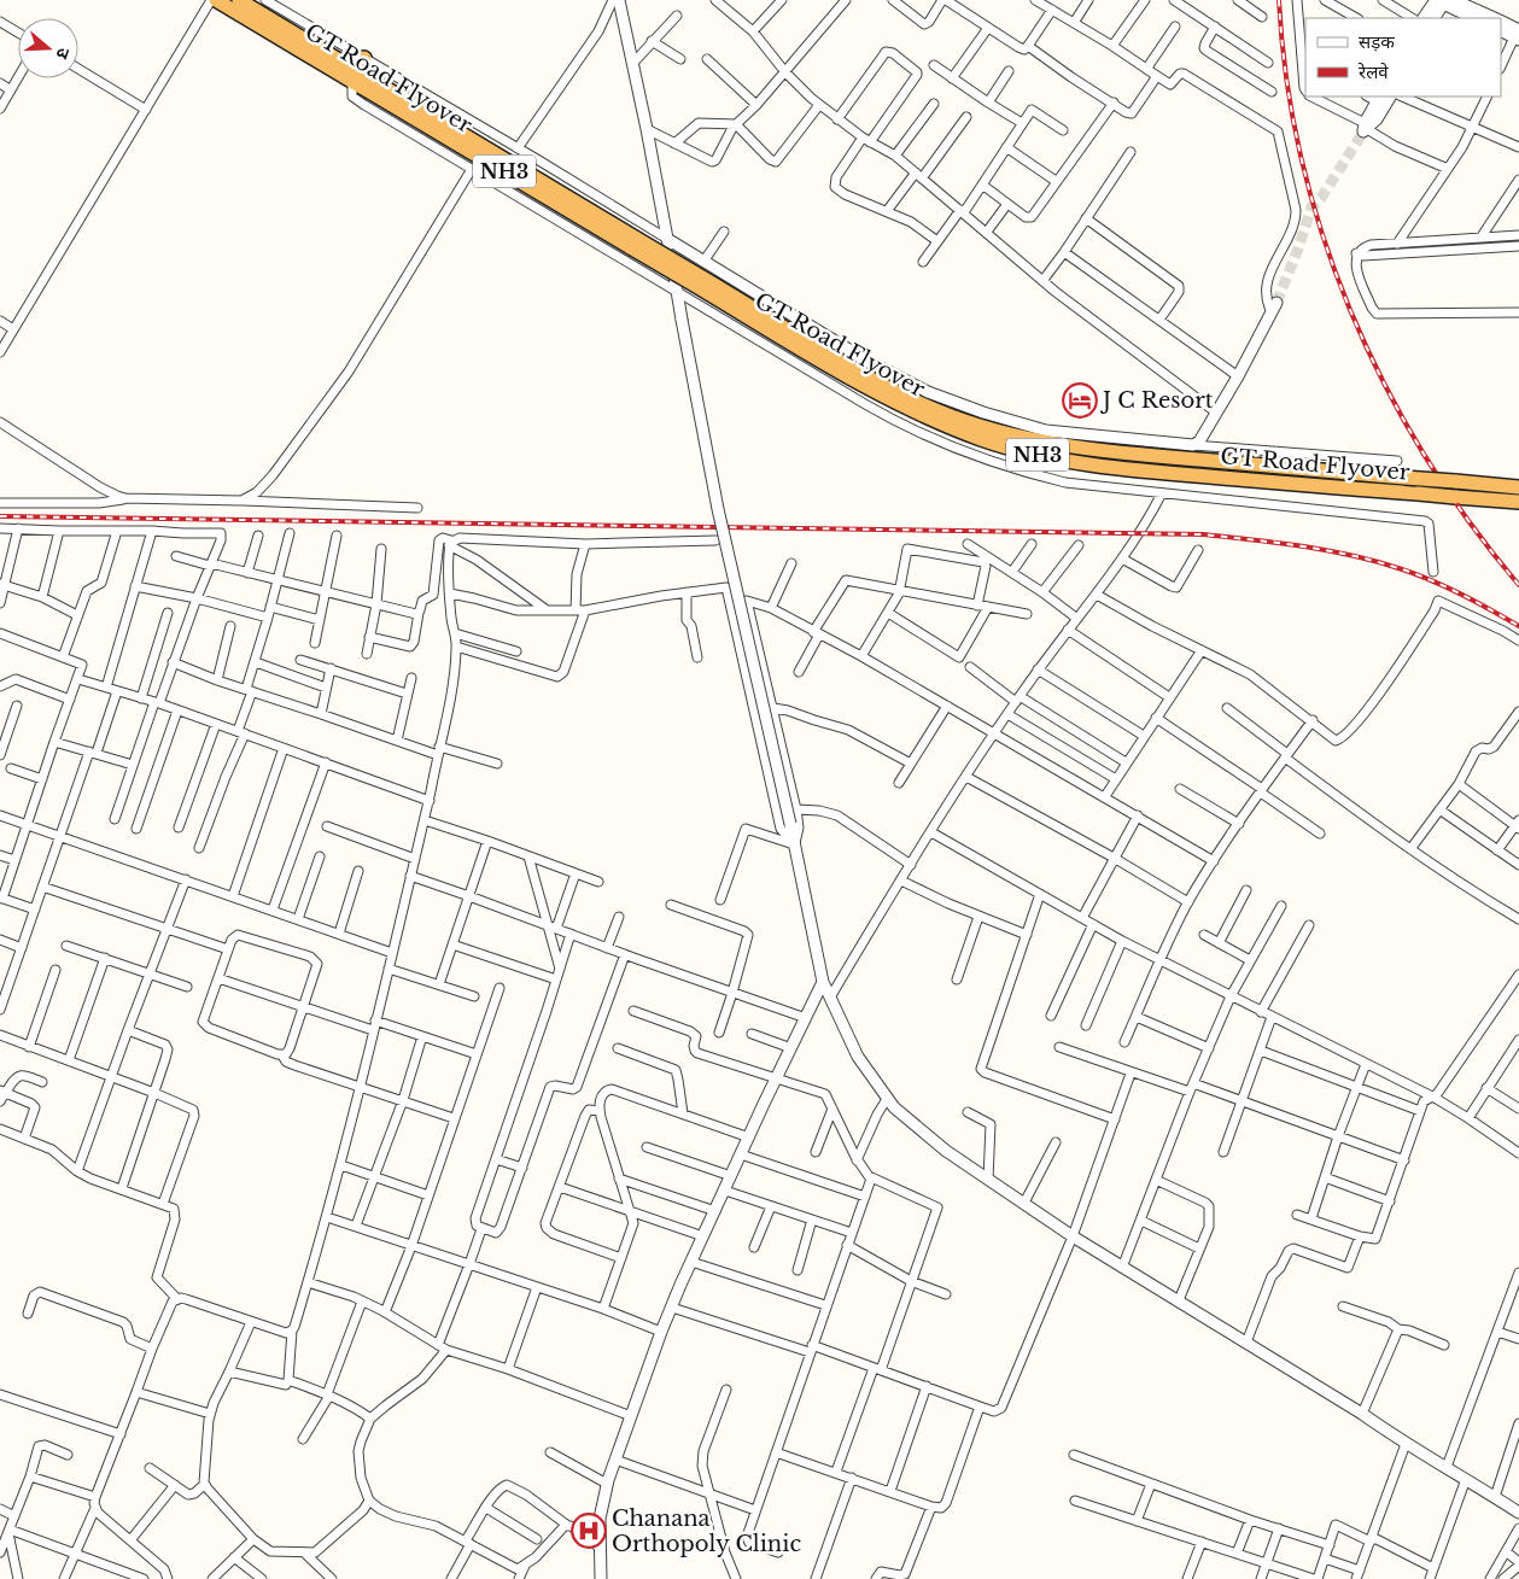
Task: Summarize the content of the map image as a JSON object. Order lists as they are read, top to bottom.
{
  "streets": {
    "highway": ["GT Road Flyover", "NH3"]
  },
  "places": {
    "hotel": ["J C Resort"],
    "hospital": ["Chanana Orthopoly Clinic"]
  },
  "legend": ["सड़क", "रेलवे"],
  "north": "right"
}
